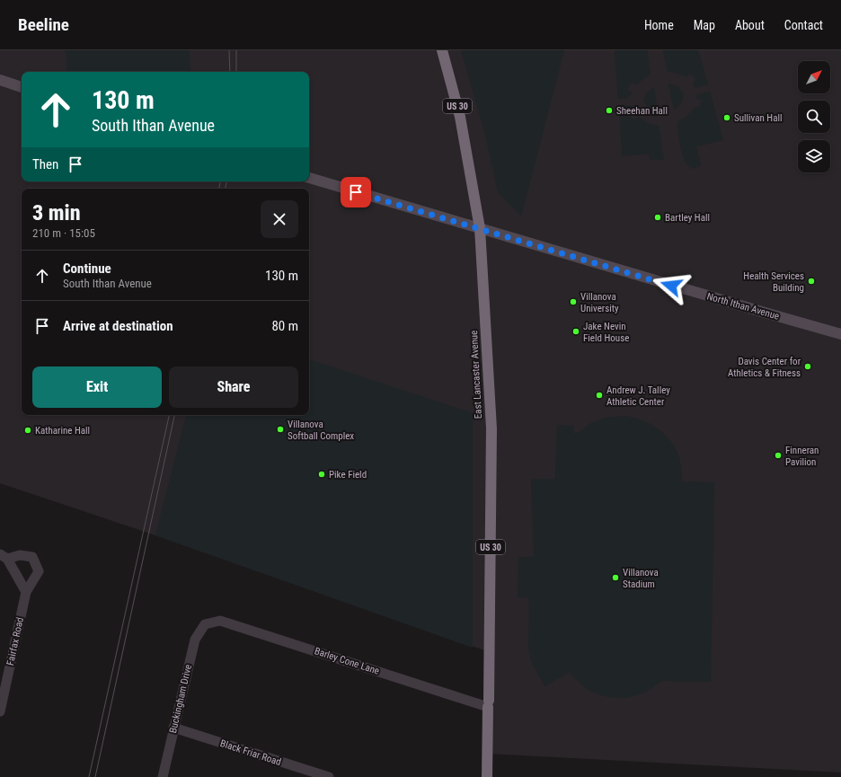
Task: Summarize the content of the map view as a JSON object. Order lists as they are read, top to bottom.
{
  "streets": {
    "highway": ["US 30", "East Lancaster Avenue"],
    "street": [
      "North Ithan Avenue",
      "Fairfax Road",
      "Barley Cone Lane",
      "Buckingham Drive",
      "Black Friar Road"
    ]
  },
  "crossings": [
    ["North Ithan Avenue", "East Lancaster Avenue"],
    ["East Lancaster Avenue", "Barley Cone Lane"],
    ["Barley Cone Lane", "Buckingham Drive"],
    ["Buckingham Drive", "Black Friar Road"]
  ],
  "places": [
    "Sheehan Hall",
    "Sullivan Hall",
    "Bartley Hall",
    "Health Services Building",
    "Villanova University",
    "Jake Nevin Field House",
    "Davis Center for Athletics & Fitness",
    "Andrew J. Talley Athletic Center",
    "Villanova Softball Complex",
    "Katharine Hall",
    "Finneran Pavilion",
    "Pike Field",
    "Villanova Stadium"
  ],
  "north": "top right",
  "page": {
    "header": "Beeline",
    "nav": [
      "Home",
      "Map",
      "About",
      "Contact"
    ],
    "turn": ["130 m", "South Ithan Avenue"],
    "then": "Then",
    "heading": ["3 min", "210 m · 15:05"],
    "list": [
      {
        "name": "Continue",
        "note": "South Ithan Avenue",
        "value": "130 m"
      },
      {
        "name": "Arrive at destination",
        "value": "80 m"
      }
    ],
    "buttons": ["Exit", "Share"]
  }
}
